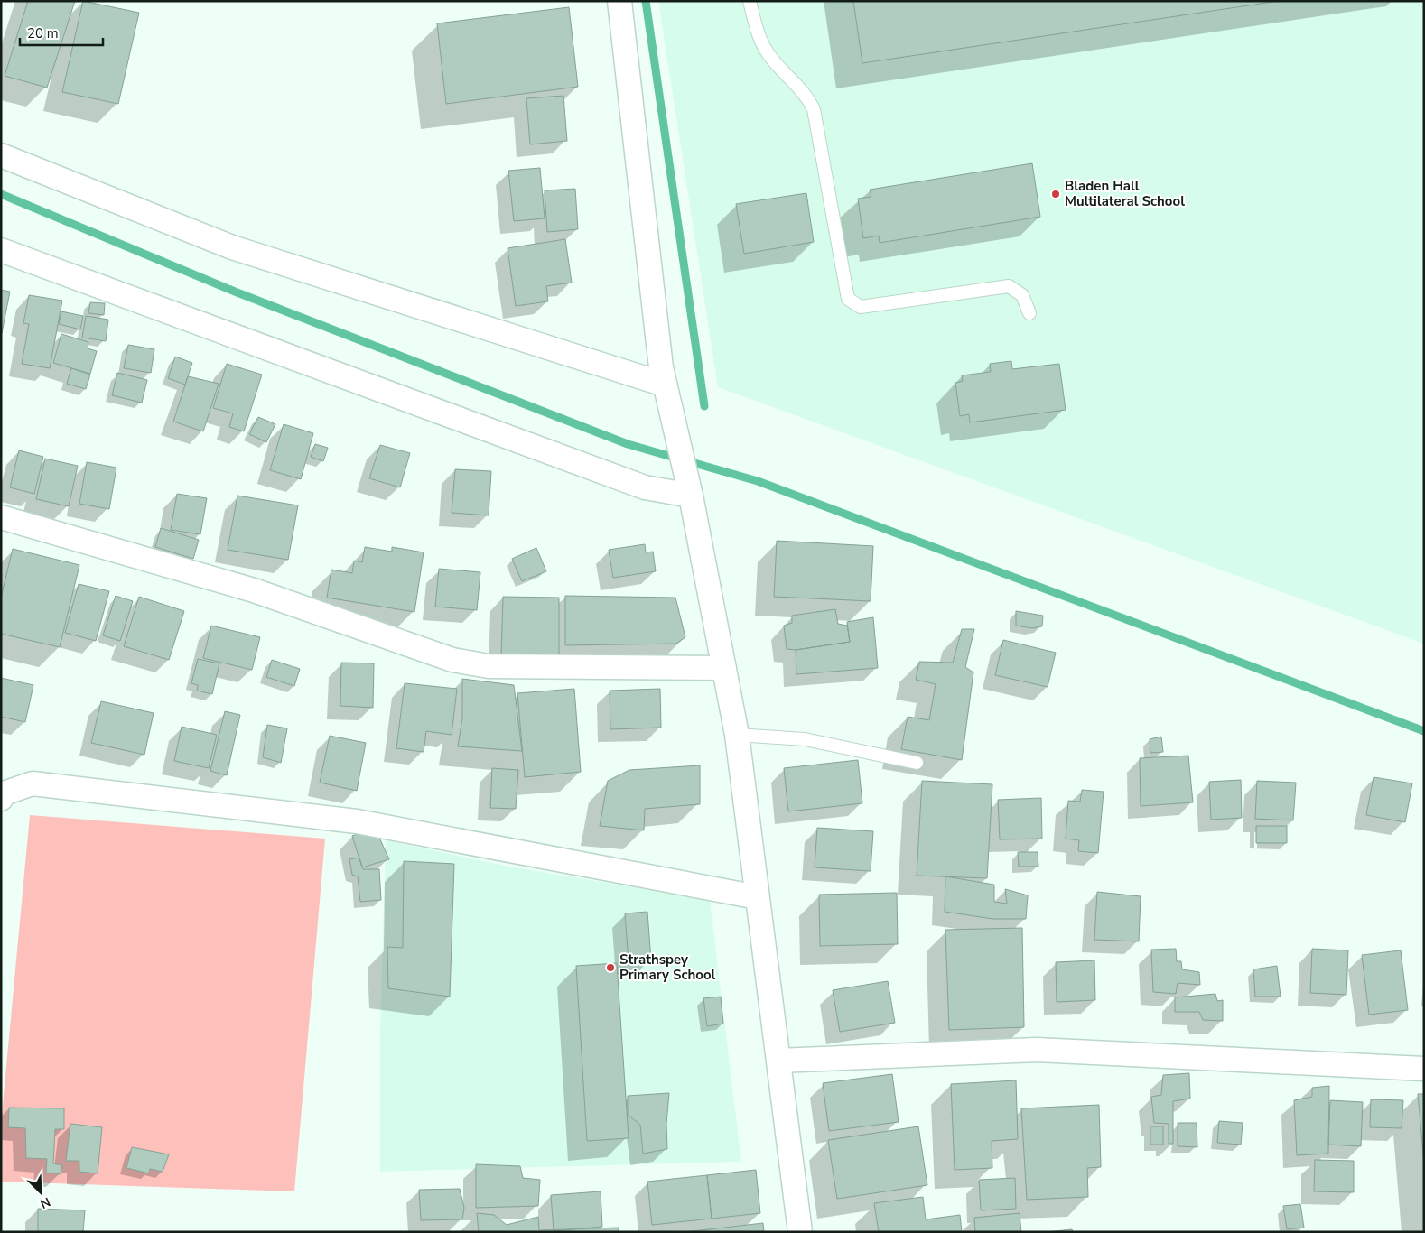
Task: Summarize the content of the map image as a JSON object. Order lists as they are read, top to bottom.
{
  "places": ["Bladen Hall Multilateral School", "Strathspey Primary School"],
  "scale_bar": "20 m",
  "north": "bottom right"
}
